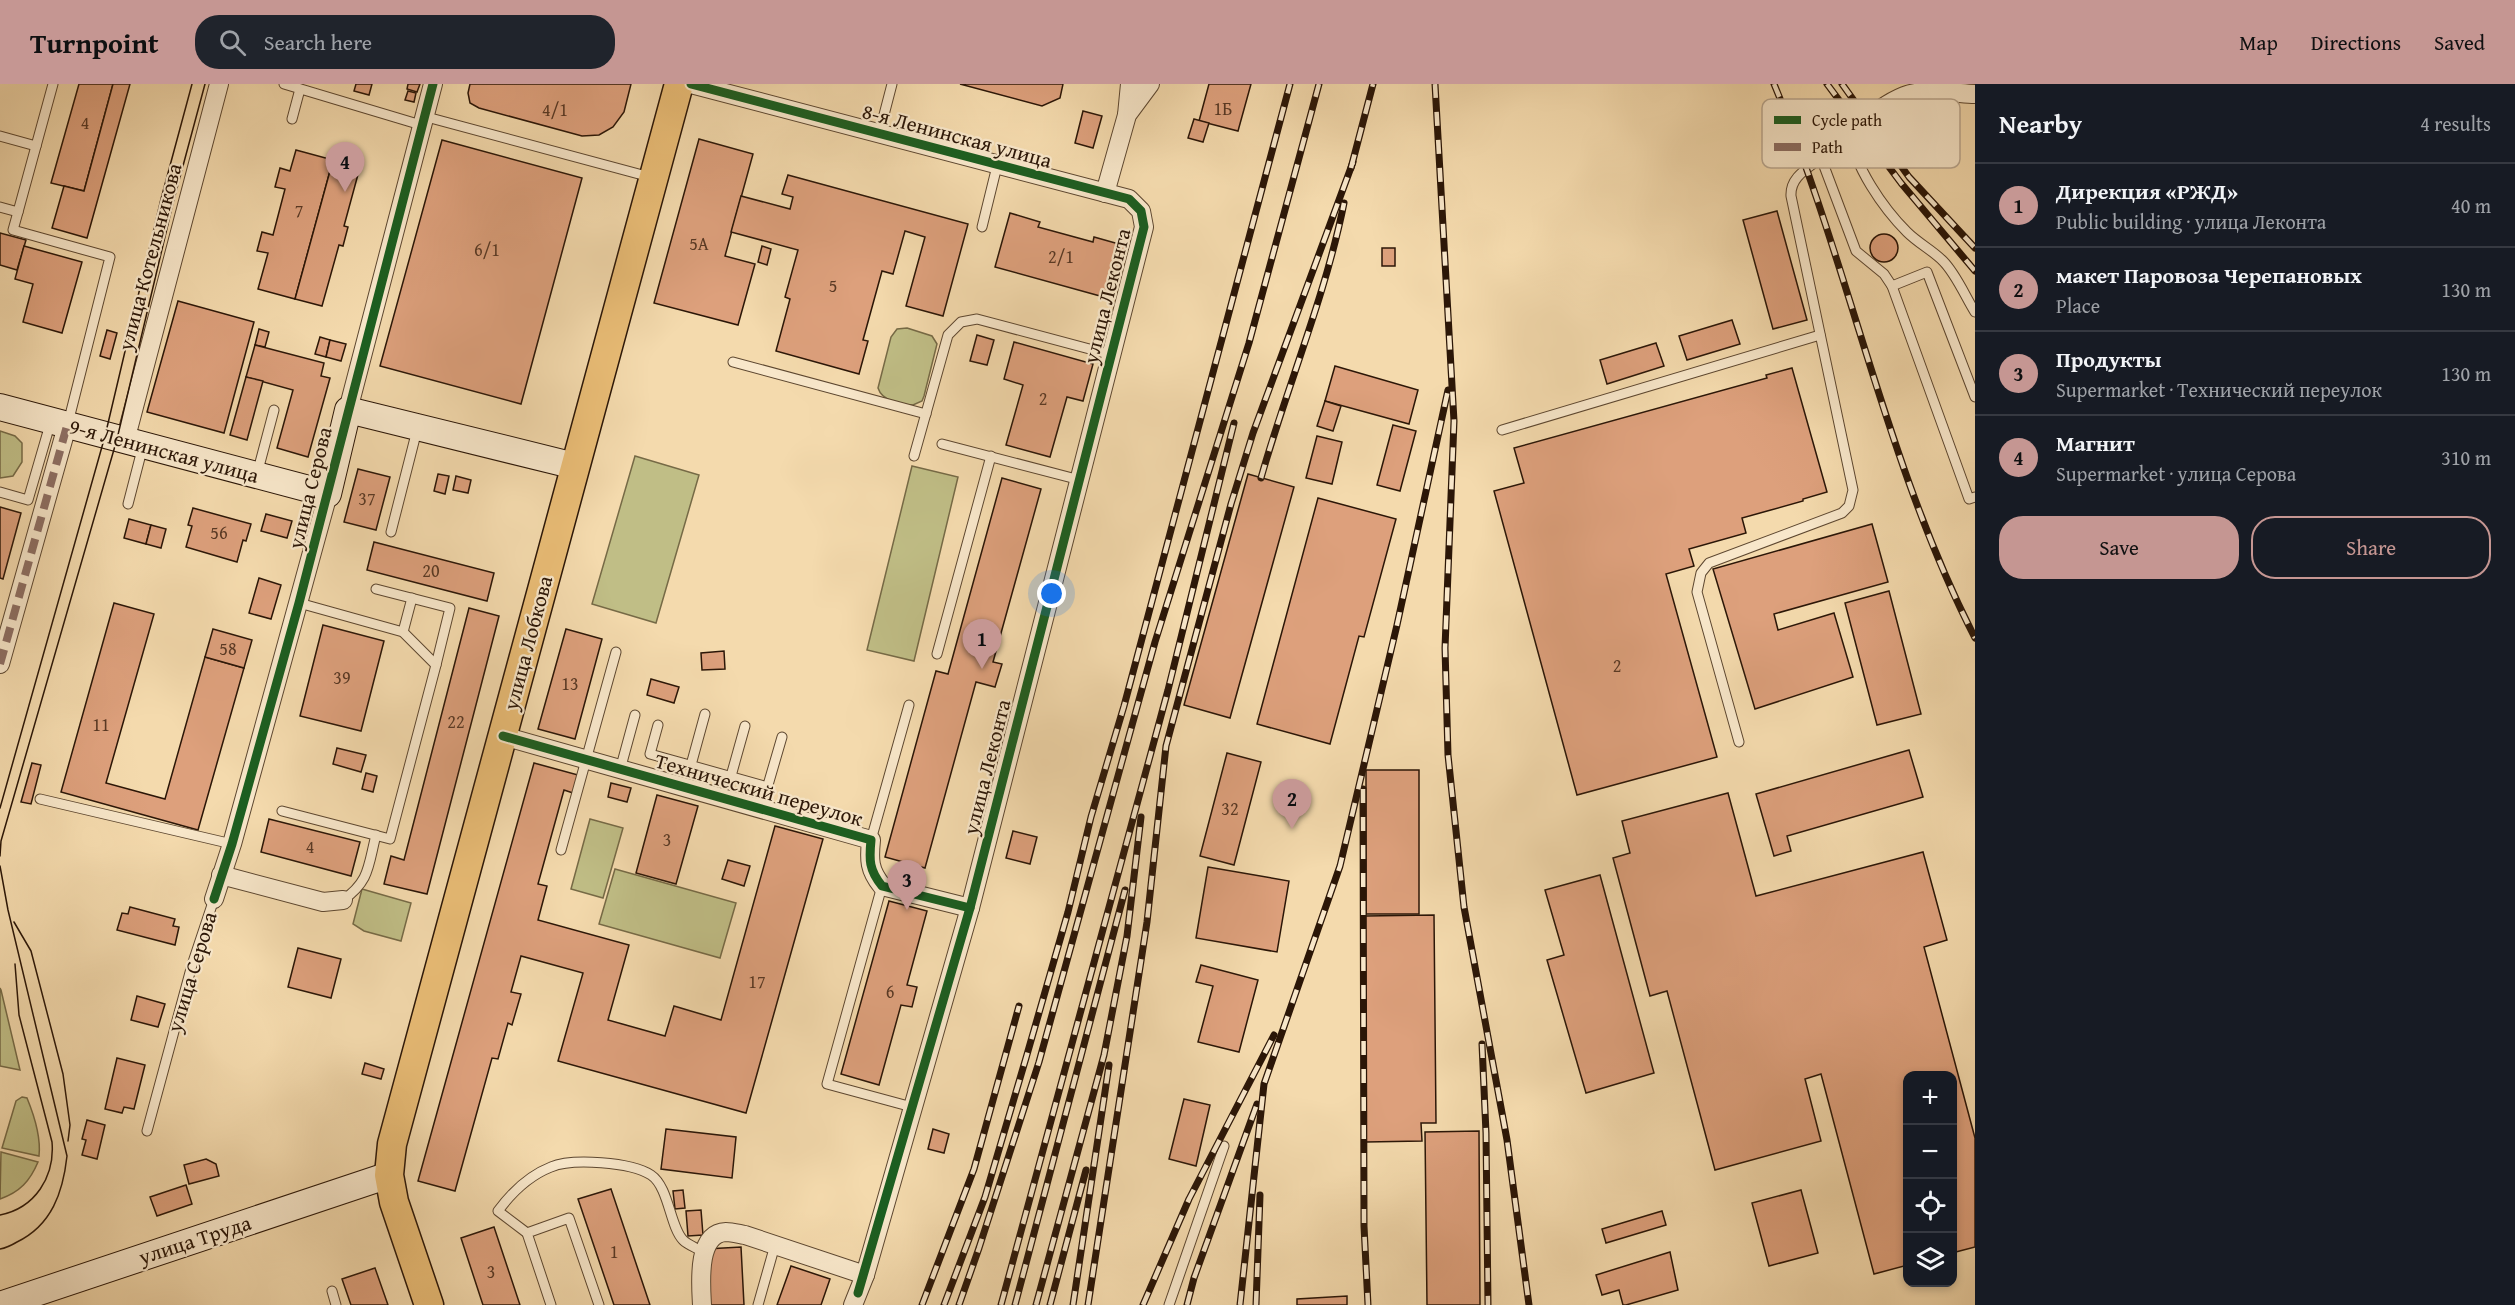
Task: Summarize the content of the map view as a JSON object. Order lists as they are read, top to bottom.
{
  "streets": {
    "main road": ["улица Лобкова"],
    "street": [
      "8-я Ленинская улица",
      "улица Котельникова",
      "улица Леконта",
      "9-я Ленинская улица",
      "улица Серова",
      "Технический переулок",
      "улица Труда"
    ]
  },
  "crossings": [
    ["8-я Ленинская улица", "улица Леконта"],
    ["улица Котельникова", "9-я Ленинская улица"],
    ["9-я Ленинская улица", "улица Серова"],
    ["улица Лобкова", "Технический переулок"],
    ["улица Лобкова", "улица Труда"]
  ],
  "house_numbers": [
    "1Б",
    "4/1",
    "4",
    "7",
    "5А",
    "6/1",
    "2/1",
    "5",
    "2",
    "37",
    "56",
    "20",
    "58",
    "2",
    "39",
    "13",
    "22",
    "11",
    "32",
    "3",
    "4",
    "17",
    "6",
    "1",
    "3"
  ],
  "legend": ["Cycle path", "Path"],
  "page": {
    "header": "Turnpoint",
    "search": "Search here",
    "nav": ["Map", "Directions", "Saved"],
    "heading": ["Nearby", "4 results"],
    "pins": [
      "4",
      "1",
      "2",
      "3"
    ],
    "list": [
      {
        "mark": "1",
        "name": "Дирекция «РЖД»",
        "note": "Public building · улица Леконта",
        "value": "40 m"
      },
      {
        "mark": "2",
        "name": "макет Паровоза Черепановых",
        "note": "Place",
        "value": "130 m"
      },
      {
        "mark": "3",
        "name": "Продукты",
        "note": "Supermarket · Технический переулок",
        "value": "130 m"
      },
      {
        "mark": "4",
        "name": "Магнит",
        "note": "Supermarket · улица Серова",
        "value": "310 m"
      }
    ],
    "buttons": ["Save", "Share"],
    "map_buttons": ["+", "−"]
  }
}
